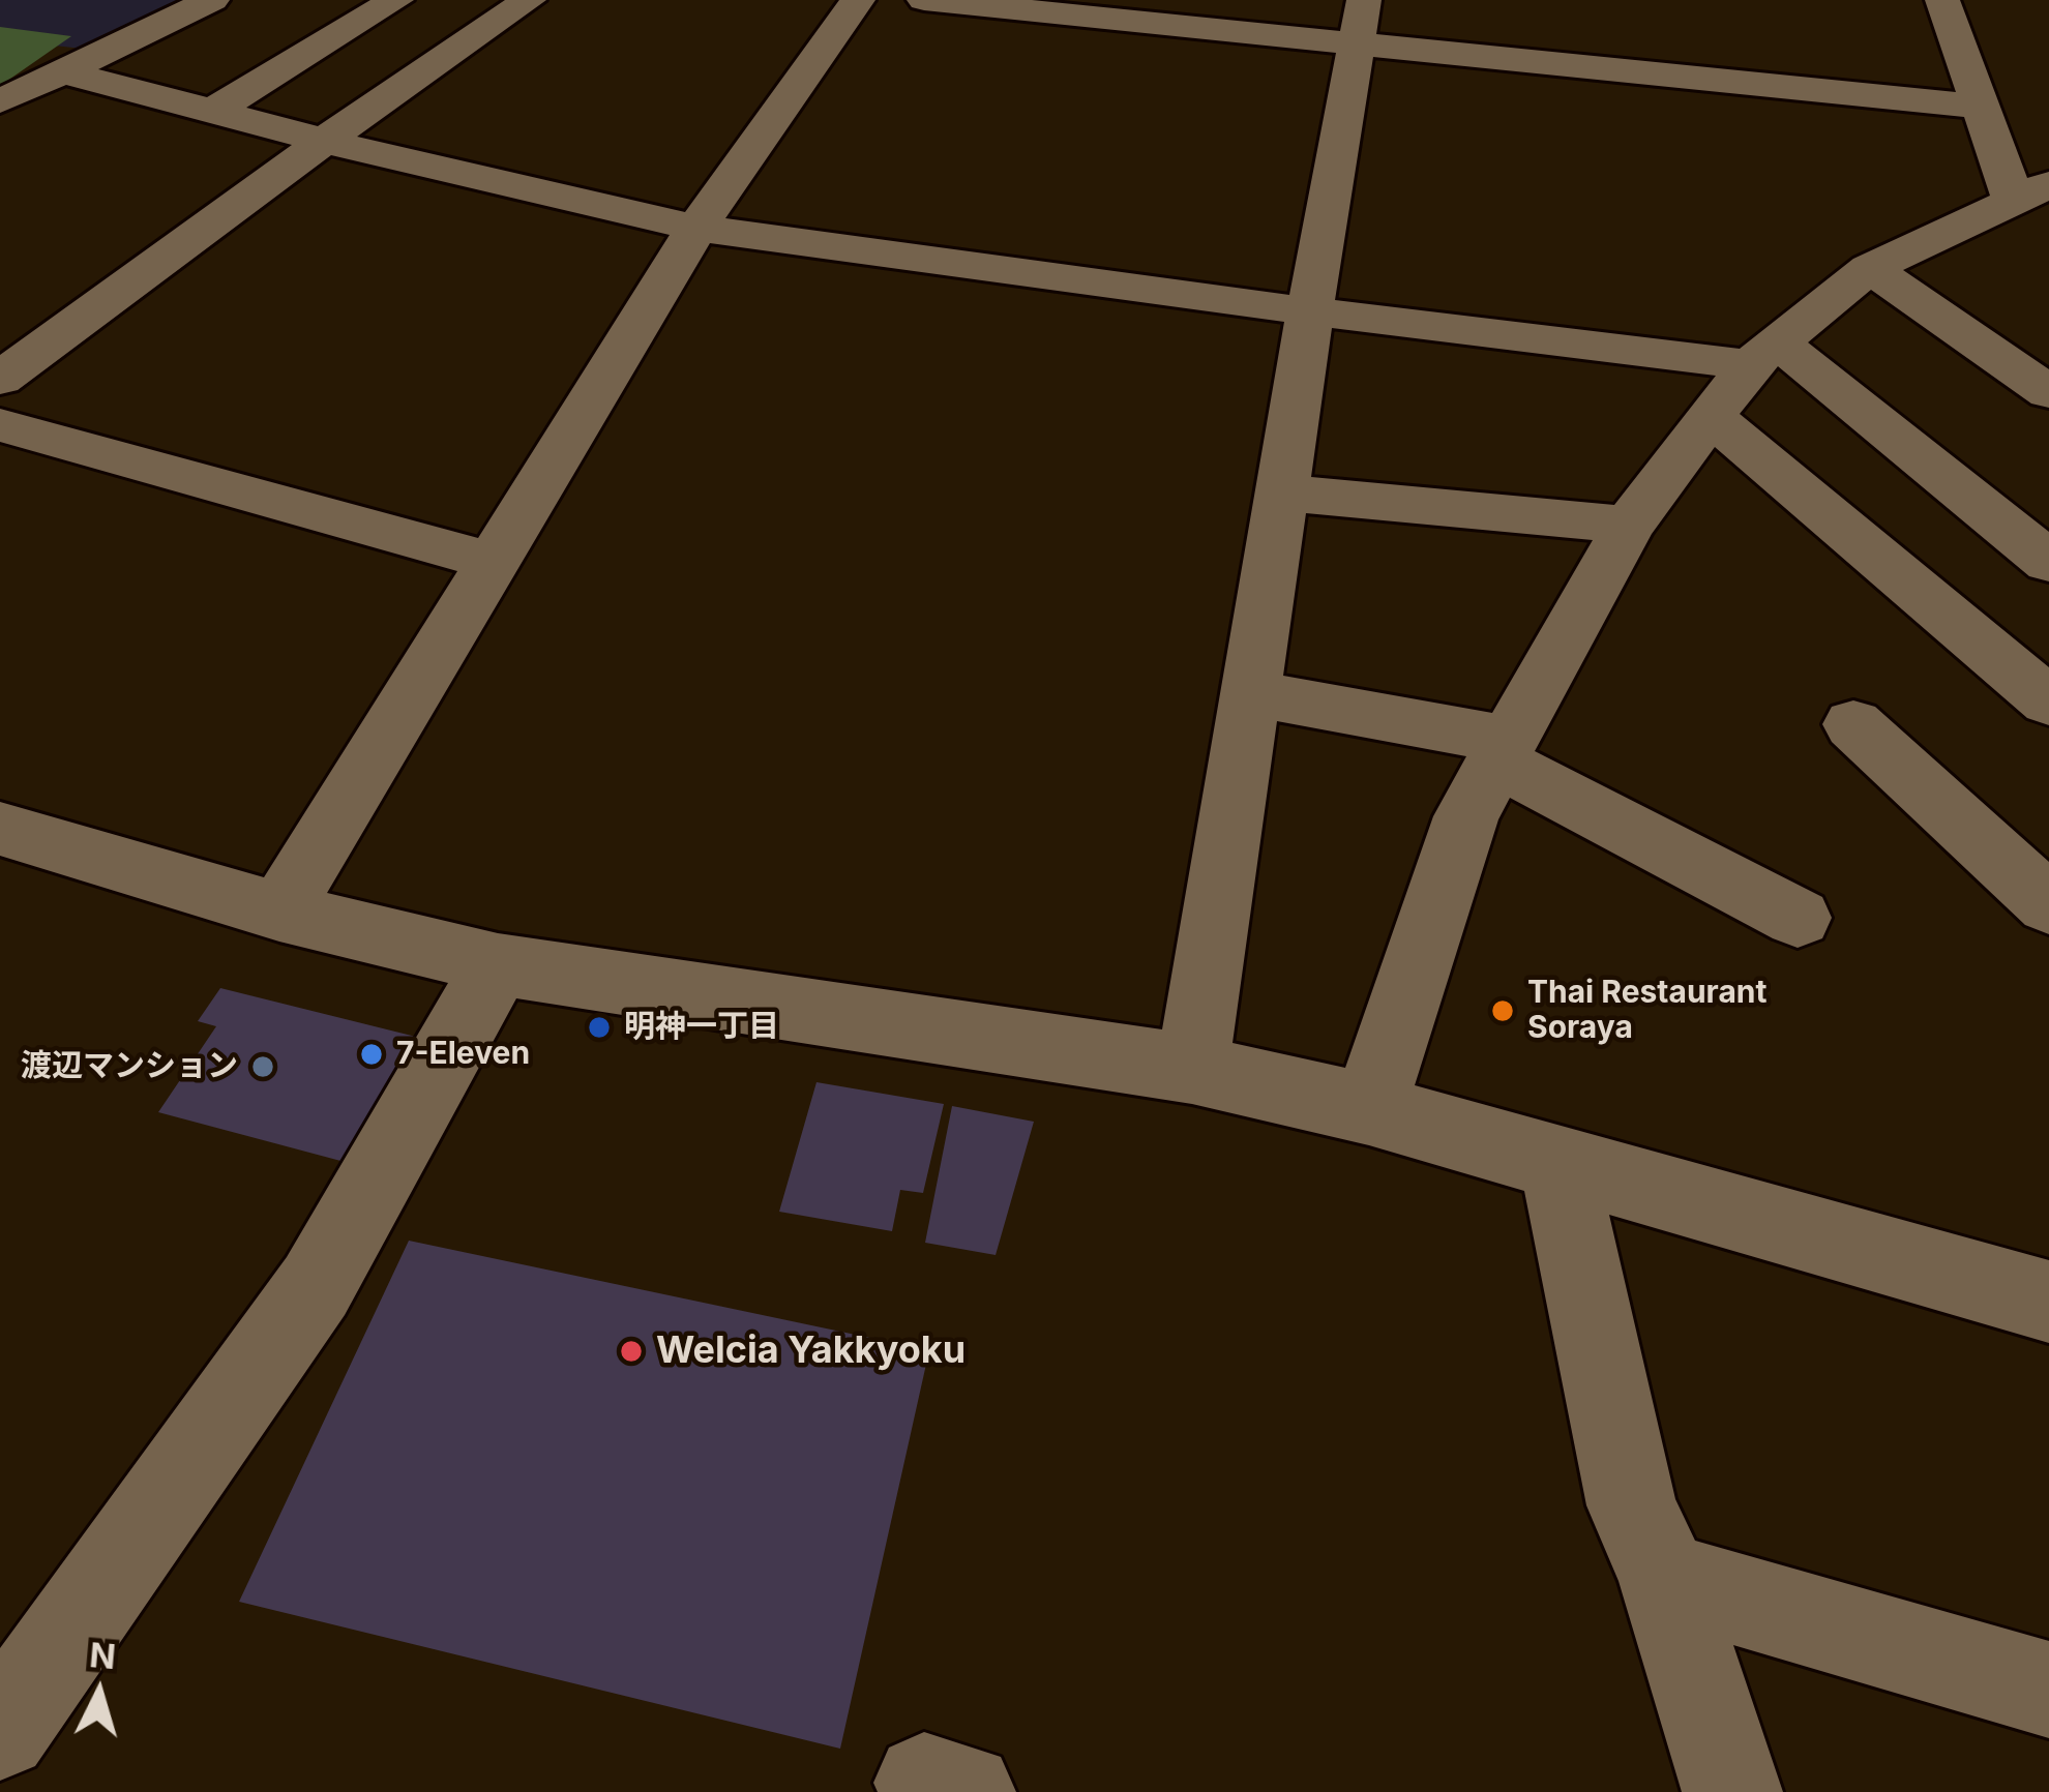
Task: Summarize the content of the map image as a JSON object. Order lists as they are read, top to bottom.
{
  "places": [
    "Thai Restaurant Soraya",
    "明神一丁目",
    "7-Eleven",
    "渡辺マンション",
    "Welcia Yakkyoku"
  ],
  "north": "top"
}
